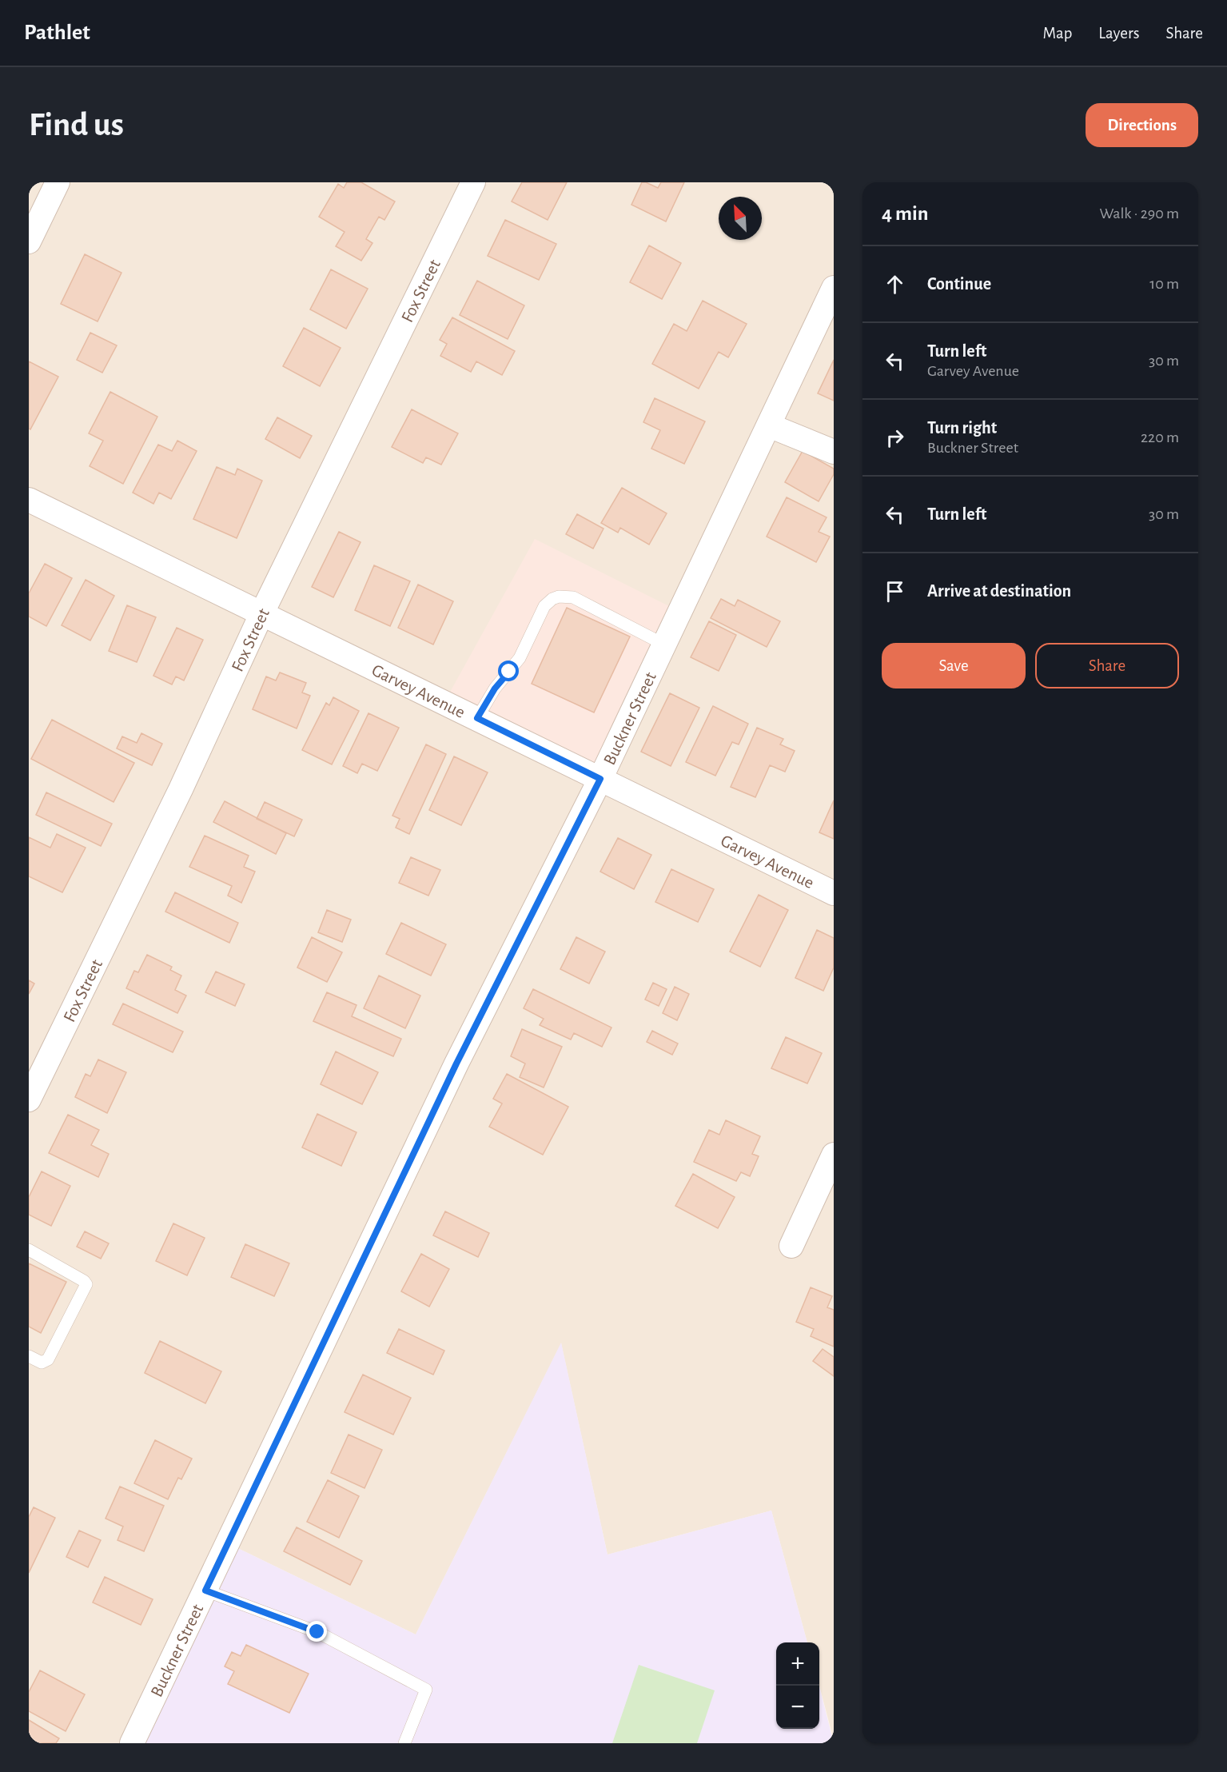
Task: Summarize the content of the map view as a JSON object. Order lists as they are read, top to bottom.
{
  "streets": {
    "street": ["Fox Street", "Garvey Avenue", "Buckner Street"]
  },
  "crossings": [
    ["Fox Street", "Garvey Avenue"],
    ["Garvey Avenue", "Buckner Street"]
  ],
  "north": "top left",
  "page": {
    "header": "Pathlet",
    "nav": ["Map", "Layers", "Share"],
    "buttons": [
      "Directions",
      ["Save", "Share"]
    ],
    "title": "Find us",
    "heading": ["4 min", "Walk · 290 m"],
    "list": [
      ["Continue", "10 m"],
      ["Turn left", "Garvey Avenue", "30 m"],
      ["Turn right", "Buckner Street", "220 m"],
      ["Turn left", "30 m"],
      "Arrive at destination"
    ],
    "map_buttons": ["+", "−"]
  }
}
